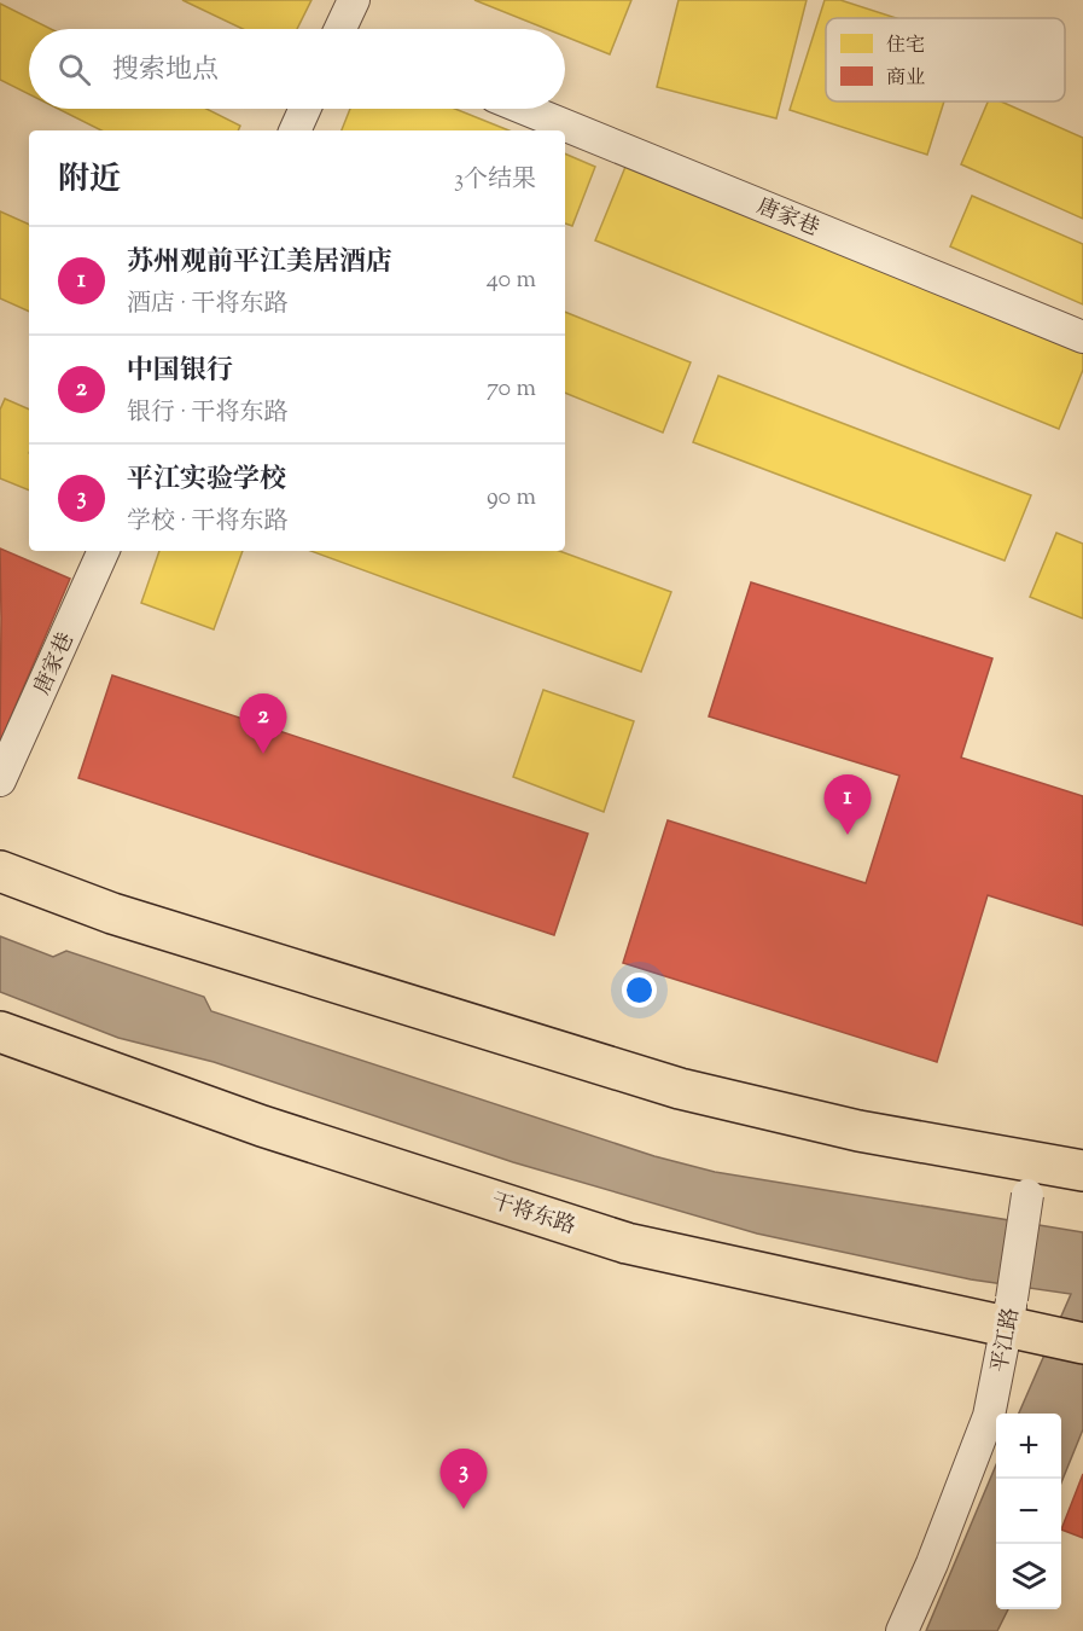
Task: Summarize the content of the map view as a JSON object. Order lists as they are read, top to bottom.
{
  "streets": {
    "main road": ["干将东路"],
    "street": ["唐家巷", "平江路"]
  },
  "crossings": [
    ["干将东路", "平江路"]
  ],
  "legend": ["住宅", "商业"],
  "page": {
    "search": "搜索地点",
    "heading": ["附近", "3个结果"],
    "list": [
      {
        "mark": "1",
        "name": "苏州观前平江美居酒店",
        "note": "酒店 · 干将东路",
        "value": "40 m"
      },
      {
        "mark": "2",
        "name": "中国银行",
        "note": "银行 · 干将东路",
        "value": "70 m"
      },
      {
        "mark": "3",
        "name": "平江实验学校",
        "note": "学校 · 干将东路",
        "value": "90 m"
      }
    ],
    "pins": ["2", "1", "3"],
    "map_buttons": ["+", "−"]
  }
}
